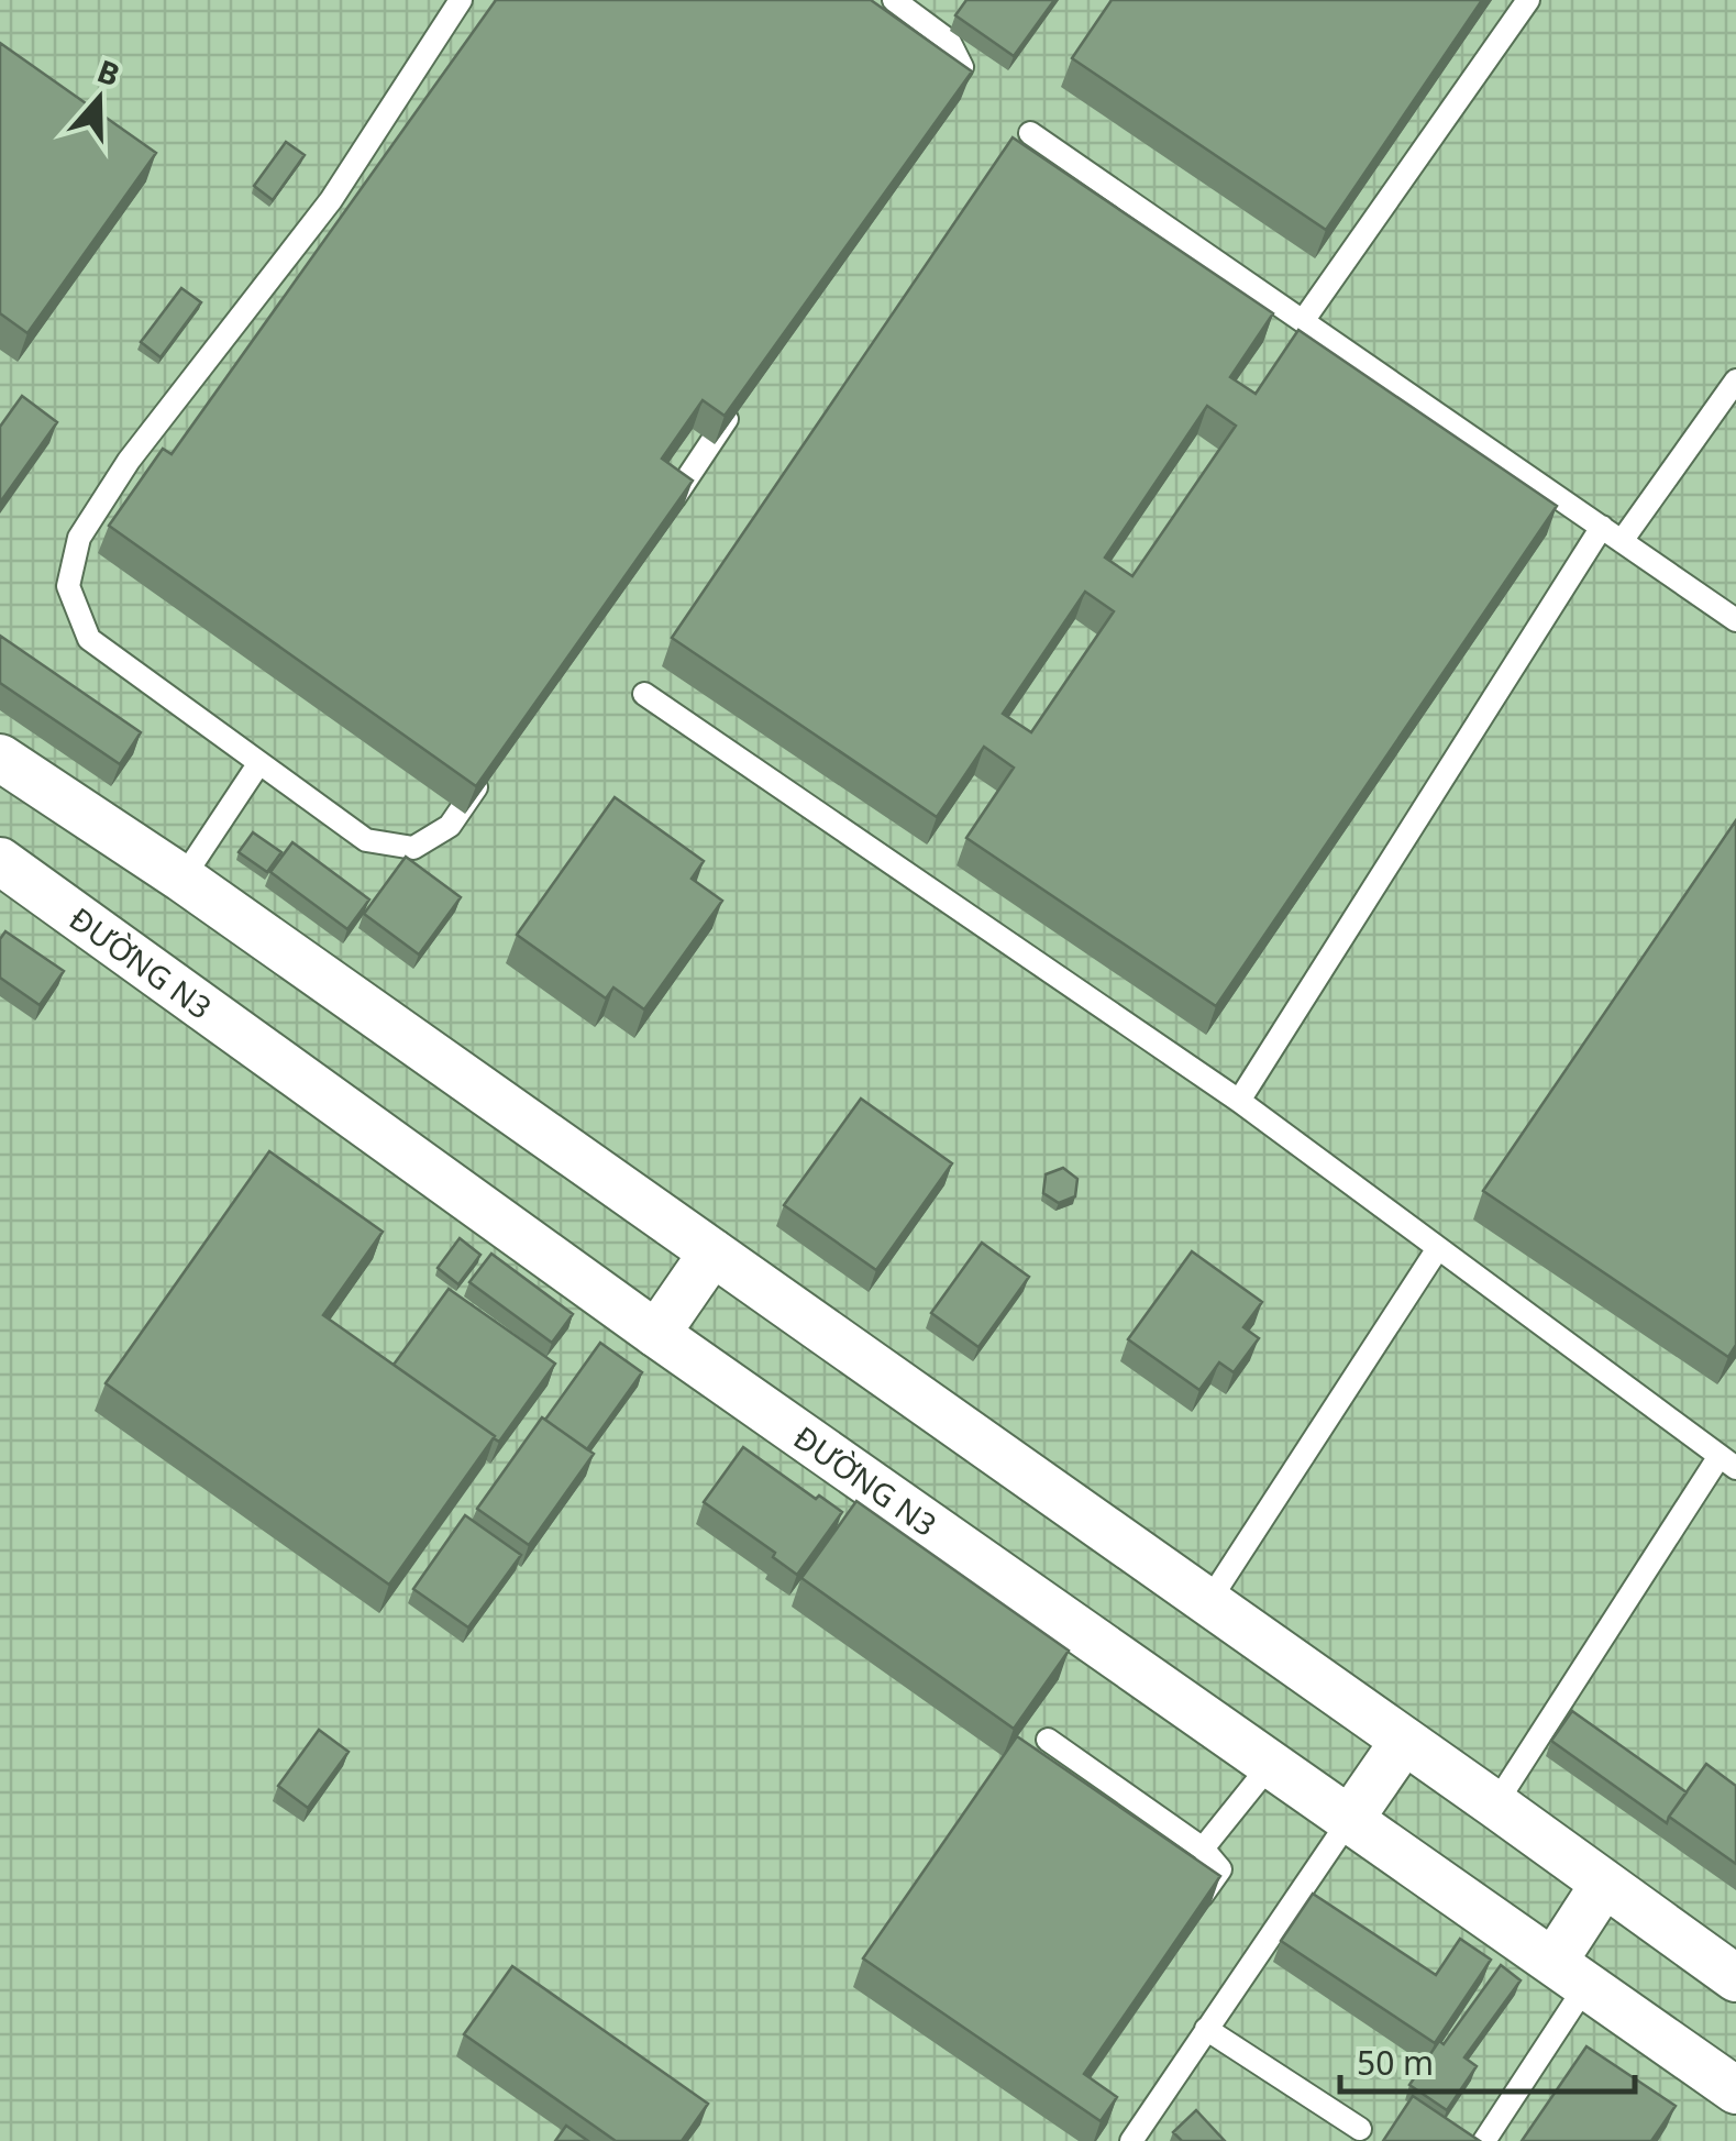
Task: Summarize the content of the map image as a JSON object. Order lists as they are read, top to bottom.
{
  "streets": {
    "street": ["ĐƯỜNG N3"]
  },
  "scale_bar": "50 m",
  "north": "top"
}
